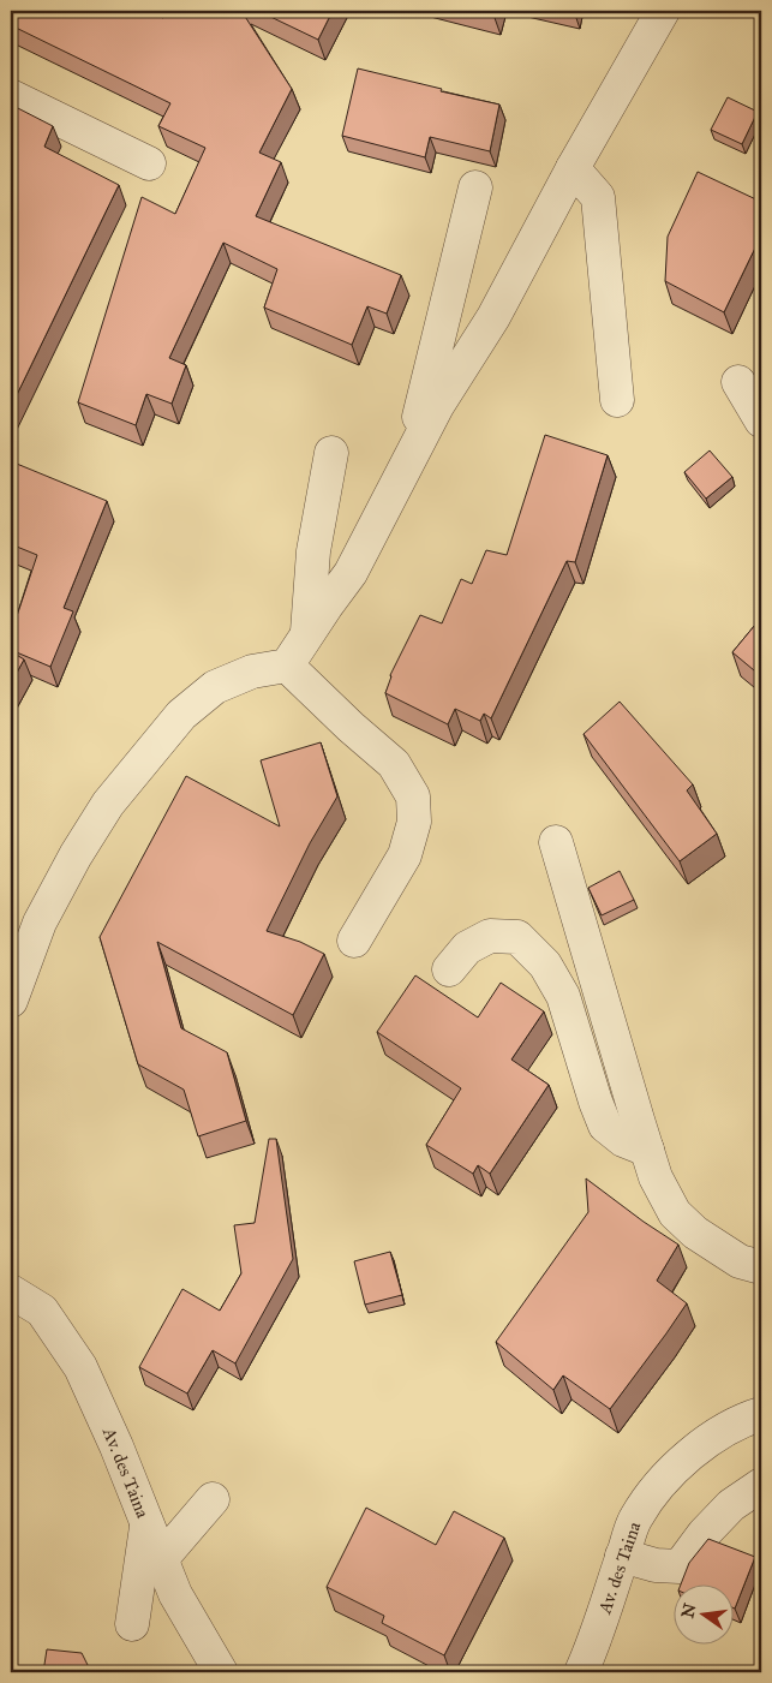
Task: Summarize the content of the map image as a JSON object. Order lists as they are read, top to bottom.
{
  "streets": {
    "street": ["Av. des Taina"]
  },
  "north": "left"
}
